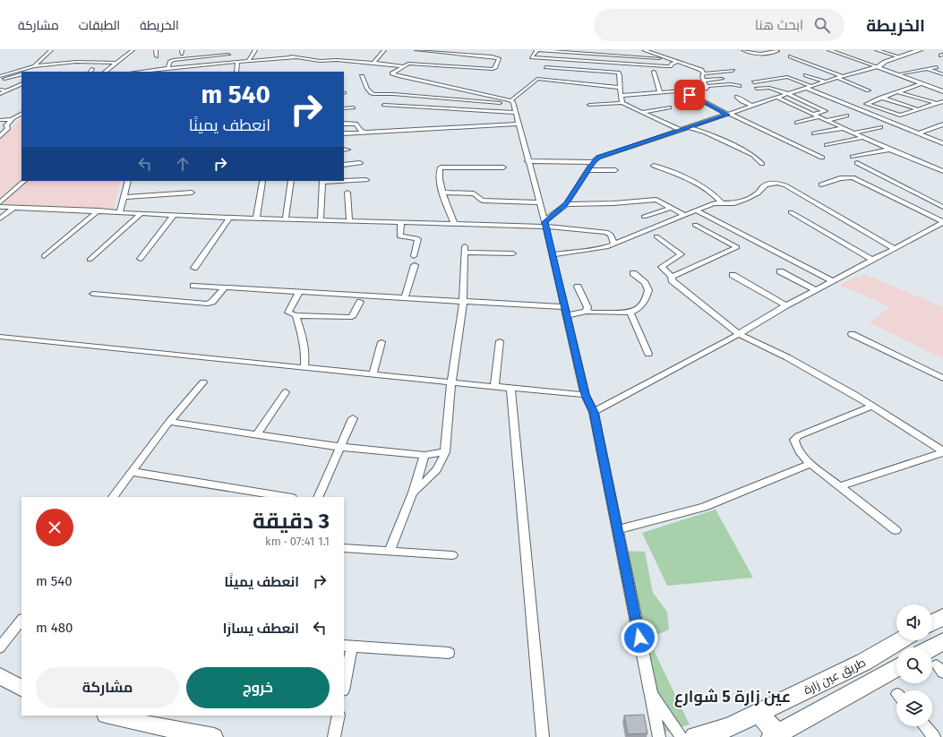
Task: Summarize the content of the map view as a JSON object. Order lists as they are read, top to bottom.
{
  "streets": {
    "main road": ["طريق عين زارة"]
  },
  "districts": ["عين زارة 5 شوارع"],
  "page": {
    "header": "الخريطة",
    "search": "ابحث هنا",
    "nav": ["الخريطة", "الطبقات", "مشاركة"],
    "turn": ["540 m", "انعطف يمينًا"],
    "heading": ["3 دقيقة", "1.1 km · 07:41"],
    "list": [
      {
        "name": "انعطف يمينًا",
        "value": "540 m"
      },
      {
        "name": "انعطف يسارًا",
        "value": "480 m"
      }
    ],
    "buttons": ["خروج", "مشاركة"]
  }
}
